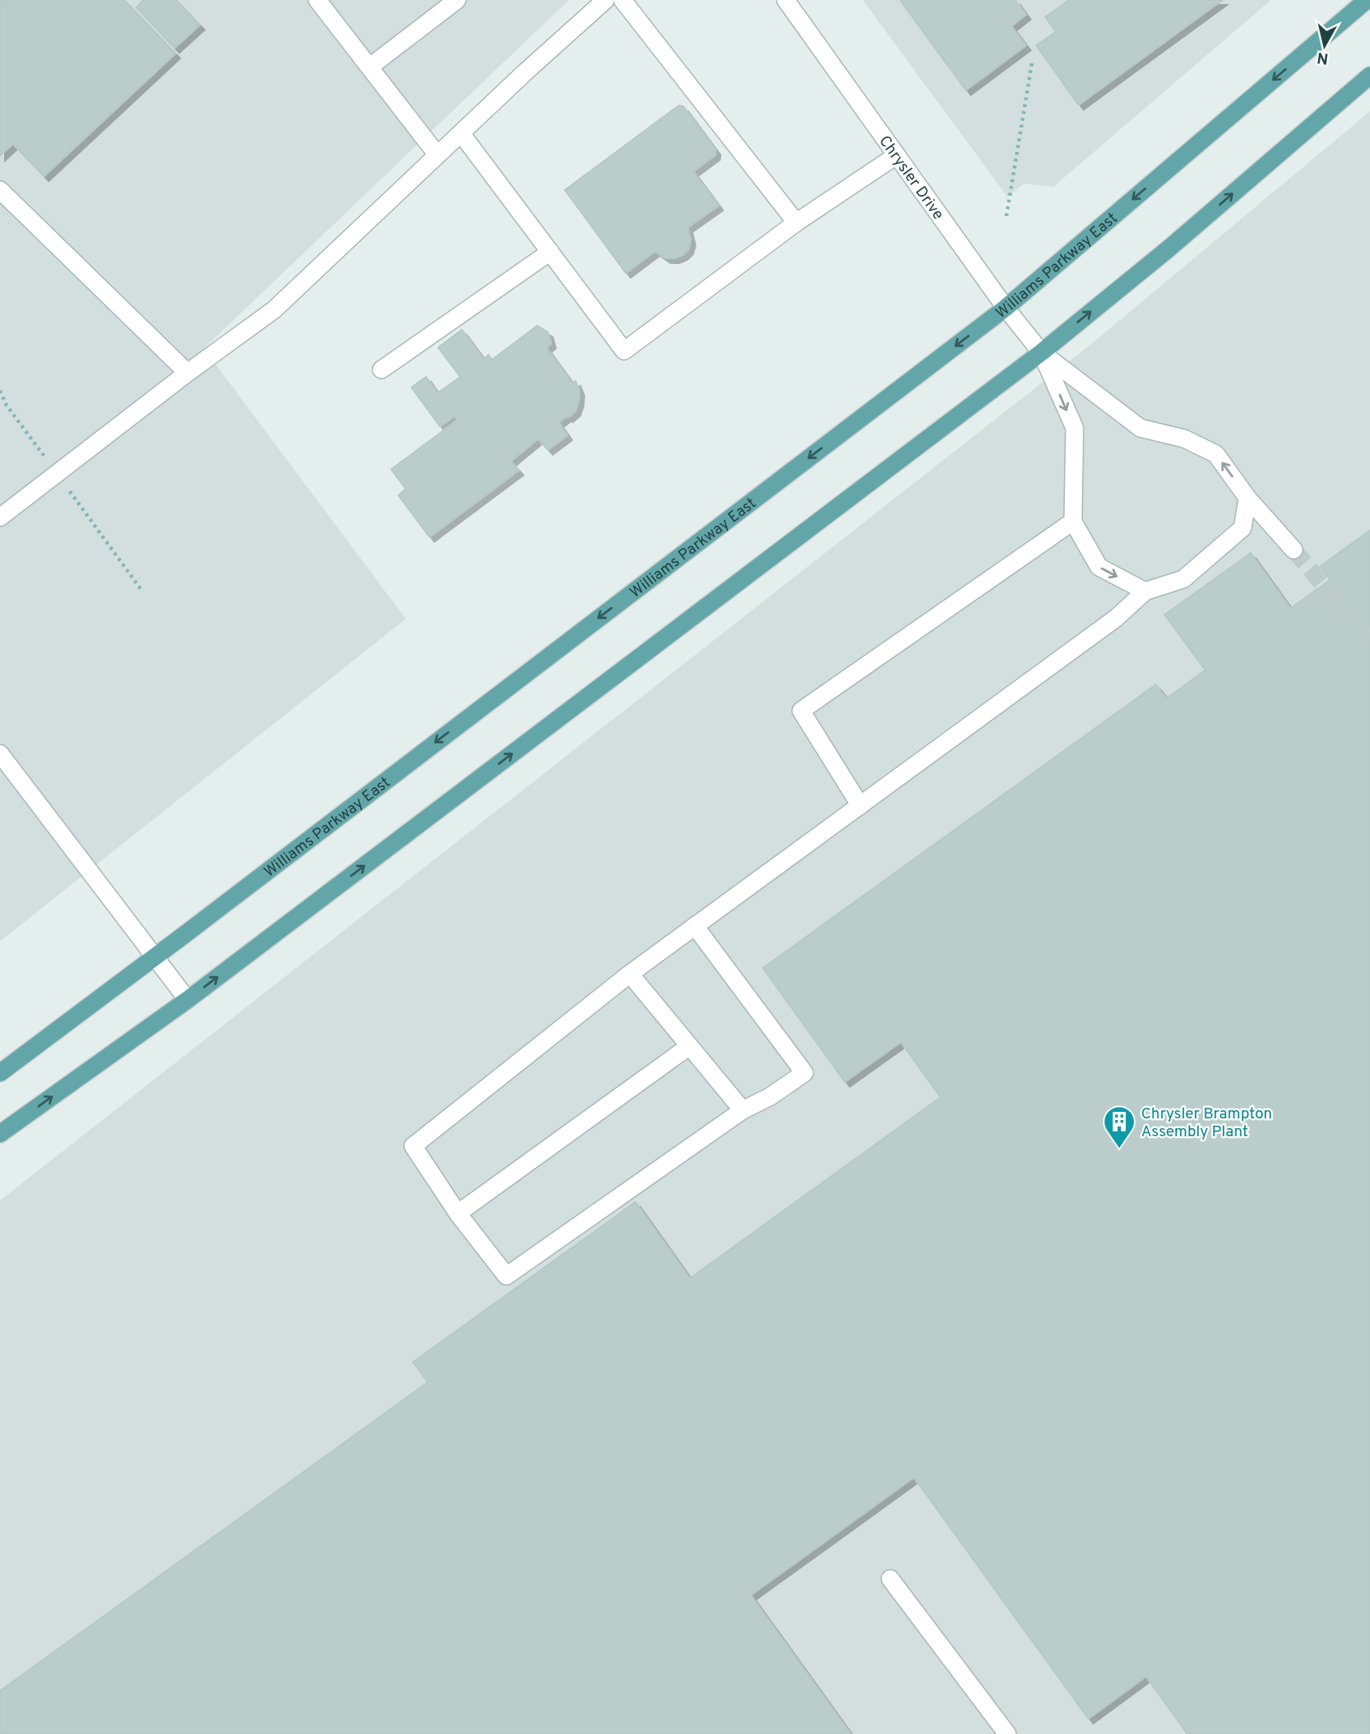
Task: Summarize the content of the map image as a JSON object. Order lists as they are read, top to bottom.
{
  "streets": {
    "main road": ["Williams Parkway East"],
    "street": ["Chrysler Drive"]
  },
  "crossings": [
    ["Chrysler Drive", "Williams Parkway East"]
  ],
  "places": {
    "building": ["Chrysler Brampton Assembly Plant"]
  },
  "north": "bottom"
}
